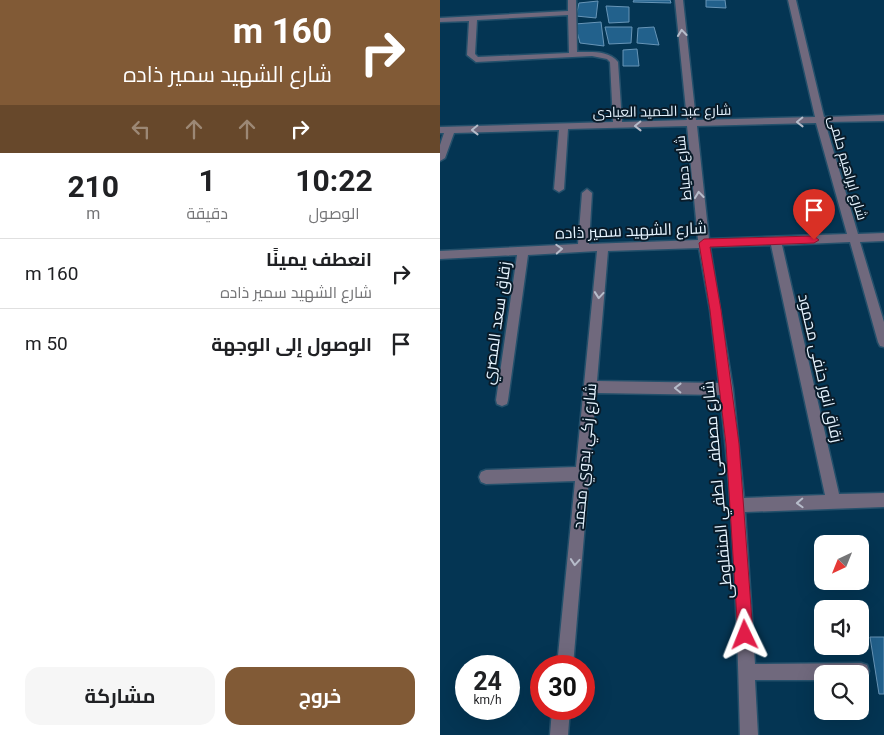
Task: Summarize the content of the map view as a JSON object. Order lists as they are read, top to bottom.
{
  "streets": {
    "street": [
      "شارع عبد الحميد العبادى",
      "شارع دمياط",
      "شارع ابراهيم حلمى",
      "شارع الشهيد سمير ذاده",
      "زقاق سعد المصري",
      "زقاق انور حنفى محمود",
      "شارع زكي بدوي محمد",
      "شارع مصطفى لطفي المنفلوطى"
    ]
  },
  "crossings": [
    ["شارع عبد الحميد العبادى", "شارع دمياط"],
    ["شارع عبد الحميد العبادى", "شارع ابراهيم حلمى"],
    ["شارع دمياط", "شارع الشهيد سمير ذاده"],
    ["شارع دمياط", "شارع مصطفى لطفي المنفلوطى"],
    ["شارع ابراهيم حلمى", "شارع الشهيد سمير ذاده"],
    ["شارع الشهيد سمير ذاده", "زقاق سعد المصري"],
    ["شارع الشهيد سمير ذاده", "زقاق انور حنفى محمود"],
    ["شارع الشهيد سمير ذاده", "شارع زكي بدوي محمد"],
    ["شارع الشهيد سمير ذاده", "شارع مصطفى لطفي المنفلوطى"]
  ],
  "one_way": ["شارع عبد الحميد العبادى", "شارع دمياط", "شارع زكي بدوي محمد"],
  "north": "bottom left",
  "page": {
    "turn": ["160 m", "شارع الشهيد سمير ذاده"],
    "eta": [
      "10:22",
      "الوصول",
      "1",
      "دقيقة",
      "210",
      "m"
    ],
    "list": [
      {
        "name": "انعطف يمينًا",
        "note": "شارع الشهيد سمير ذاده",
        "value": "160 m"
      },
      {
        "name": "الوصول إلى الوجهة",
        "value": "50 m"
      }
    ],
    "speed": "24 km/h",
    "limit": "30",
    "buttons": ["خروج", "مشاركة"]
  }
}
